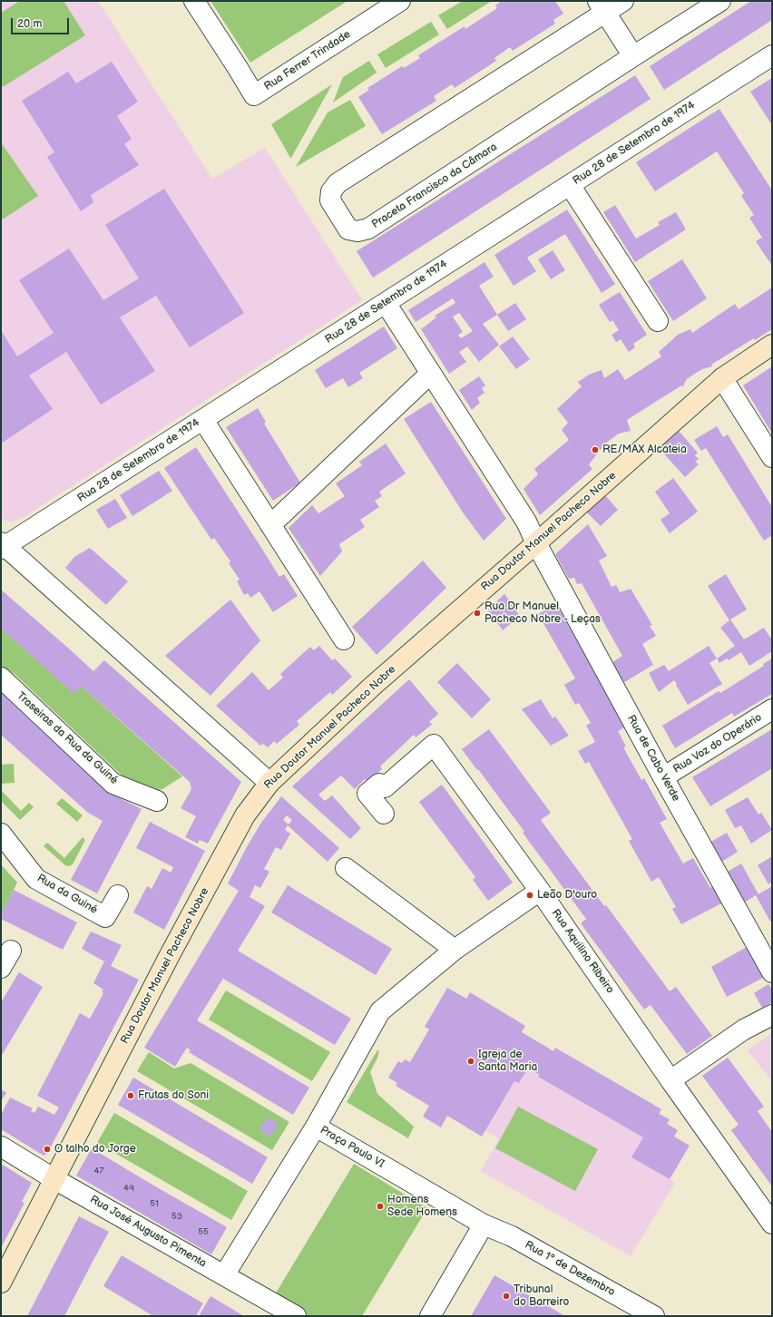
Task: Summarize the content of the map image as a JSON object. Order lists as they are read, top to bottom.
{
  "streets": {
    "street": [
      "Rua Ferrer Trindade",
      "Rua 28 de Setembro de 1974",
      "Praceta Francisco da Câmara",
      "Rua Doutor Manuel Pacheco Nobre",
      "Traseiras da Rua da Guiné",
      "Rua Voz do Operário",
      "Rua de Cabo Verde",
      "Rua da Guiné",
      "Rua Aquilino Ribeiro",
      "Praça Paulo VI",
      "Rua José Augusto Pimenta",
      "Rua 1º de Dezembro"
    ]
  },
  "crossings": [
    ["Rua 28 de Setembro de 1974", "Rua de Cabo Verde"],
    ["Rua Doutor Manuel Pacheco Nobre", "Rua de Cabo Verde"],
    ["Rua Doutor Manuel Pacheco Nobre", "Rua José Augusto Pimenta"],
    ["Rua Voz do Operário", "Rua de Cabo Verde"],
    ["Praça Paulo VI", "Rua José Augusto Pimenta"],
    ["Praça Paulo VI", "Rua 1º de Dezembro"]
  ],
  "places": [
    "RE/MAX Alcateia",
    "Rua Dr Manuel Pacheco Nobre - Leças",
    "Leão D'ouro",
    "Igreja de Santa Maria",
    "Frutas do Soni",
    "O talho do Jorge",
    "Homens Sede Homens",
    "Tribunal do Barreiro"
  ],
  "house_numbers": [
    "47",
    "49",
    "51",
    "53",
    "55"
  ],
  "scale_bar": "20 m"
}
